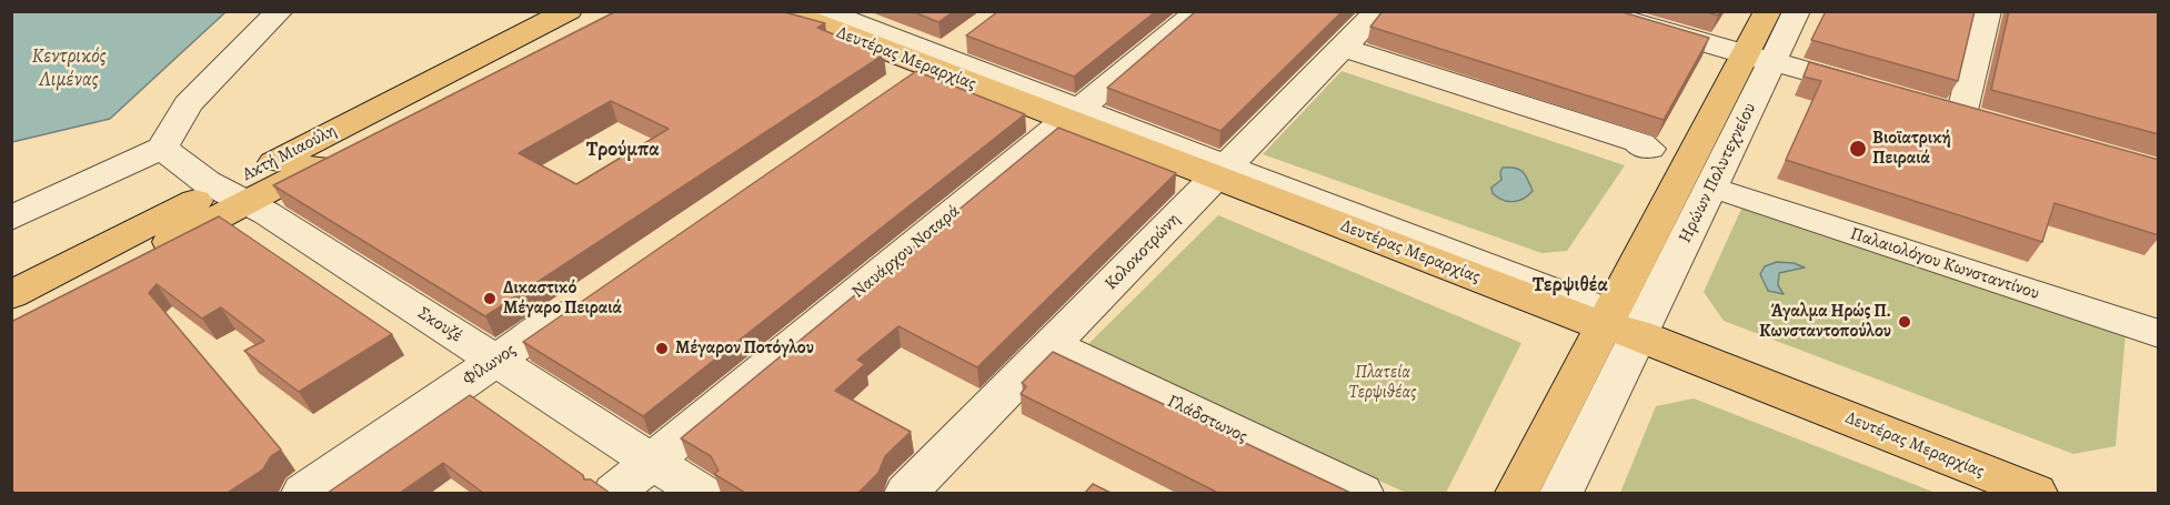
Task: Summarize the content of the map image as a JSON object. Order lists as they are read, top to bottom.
{
  "streets": {
    "main road": ["Δευτέρας Μεραρχίας", "Ακτή Μιαούλη", "Ηρώων Πολυτεχνείου"],
    "street": [
      "Ναυάρχου Νοταρά",
      "Κολοκοτρώνη",
      "Παλαιολόγου Κωνσταντίνου",
      "Σκουζέ",
      "Φίλωνος",
      "Γλάδστωνος"
    ]
  },
  "crossings": [
    ["Δευτέρας Μεραρχίας", "Ηρώων Πολυτεχνείου"],
    ["Δευτέρας Μεραρχίας", "Ναυάρχου Νοταρά"],
    ["Δευτέρας Μεραρχίας", "Κολοκοτρώνη"],
    ["Ακτή Μιαούλη", "Σκουζέ"],
    ["Ναυάρχου Νοταρά", "Σκουζέ"],
    ["Κολοκοτρώνη", "Γλάδστωνος"],
    ["Σκουζέ", "Φίλωνος"]
  ],
  "districts": ["Τρούμπα", "Τερψιθέα"],
  "water": ["Κεντρικός Λιμένας"],
  "parks": ["Πλατεία Τερψιθέας"],
  "places": [
    "Βιοϊατρική Πειραιά",
    "Δικαστικό Μέγαρο Πειραιά",
    "Άγαλμα Ηρώς Π. Κωνσταντοπούλου",
    "Μέγαρον Ποτόγλου"
  ]
}
